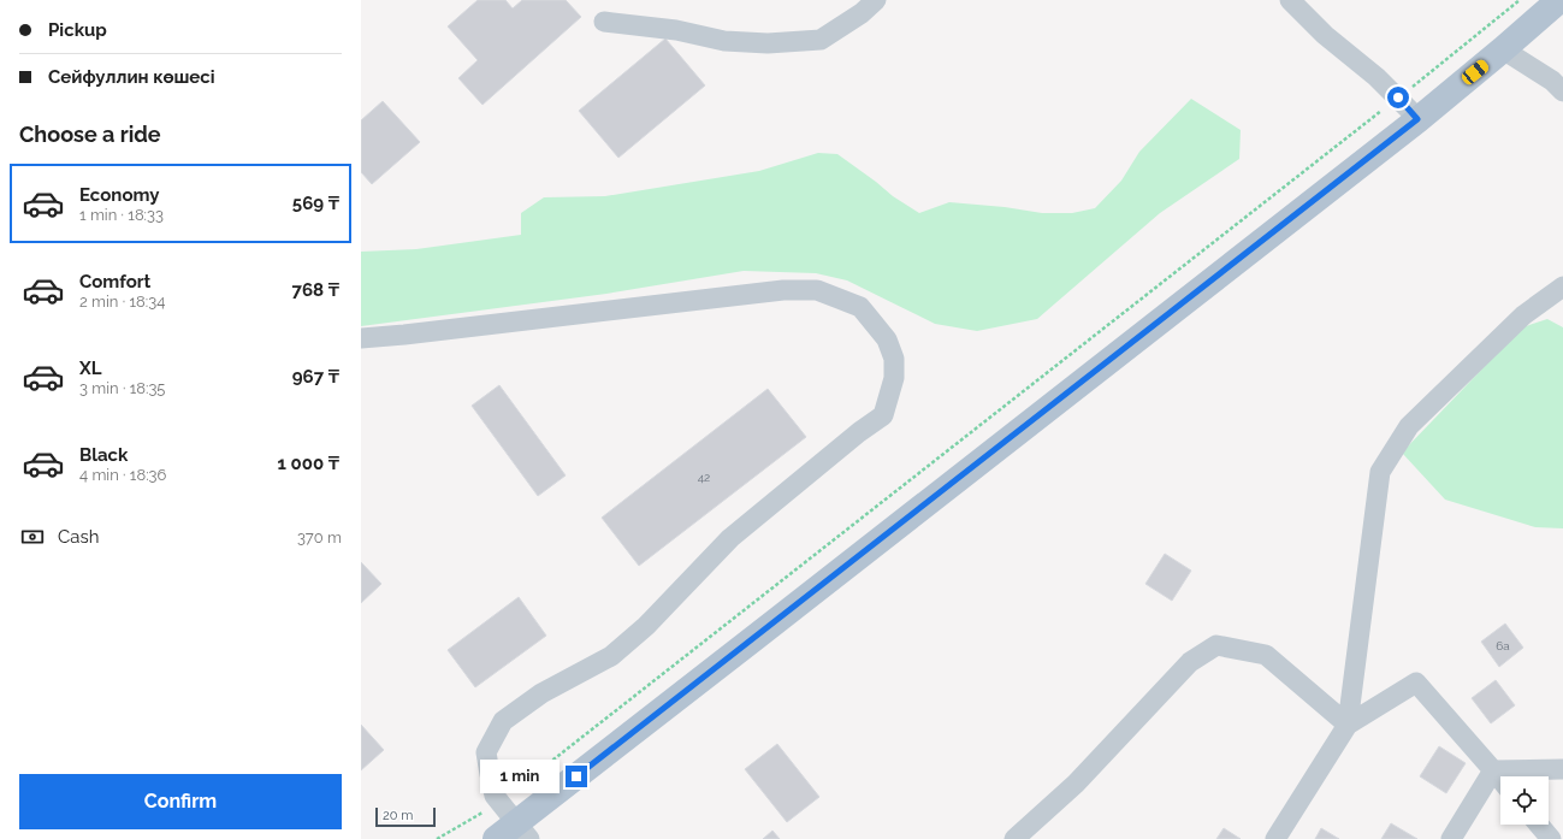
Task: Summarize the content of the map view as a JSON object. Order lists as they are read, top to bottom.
{
  "house_numbers": ["42", "6а"],
  "scale_bar": "20 m",
  "page": {
    "banner": ["Pickup", "Сейфуллин көшесі"],
    "heading": "Choose a ride",
    "list": [
      {
        "name": "Economy",
        "note": "1 min · 18:33",
        "value": "569 ₸"
      },
      {
        "name": "Comfort",
        "note": "2 min · 18:34",
        "value": "768 ₸"
      },
      {
        "name": "XL",
        "note": "3 min · 18:35",
        "value": "967 ₸"
      },
      {
        "name": "Black",
        "note": "4 min · 18:36",
        "value": "1 000 ₸"
      }
    ],
    "pay": ["Cash", "370 m"],
    "bubble": "1 min",
    "buttons": "Confirm",
    "scale": "20 m"
  }
}
